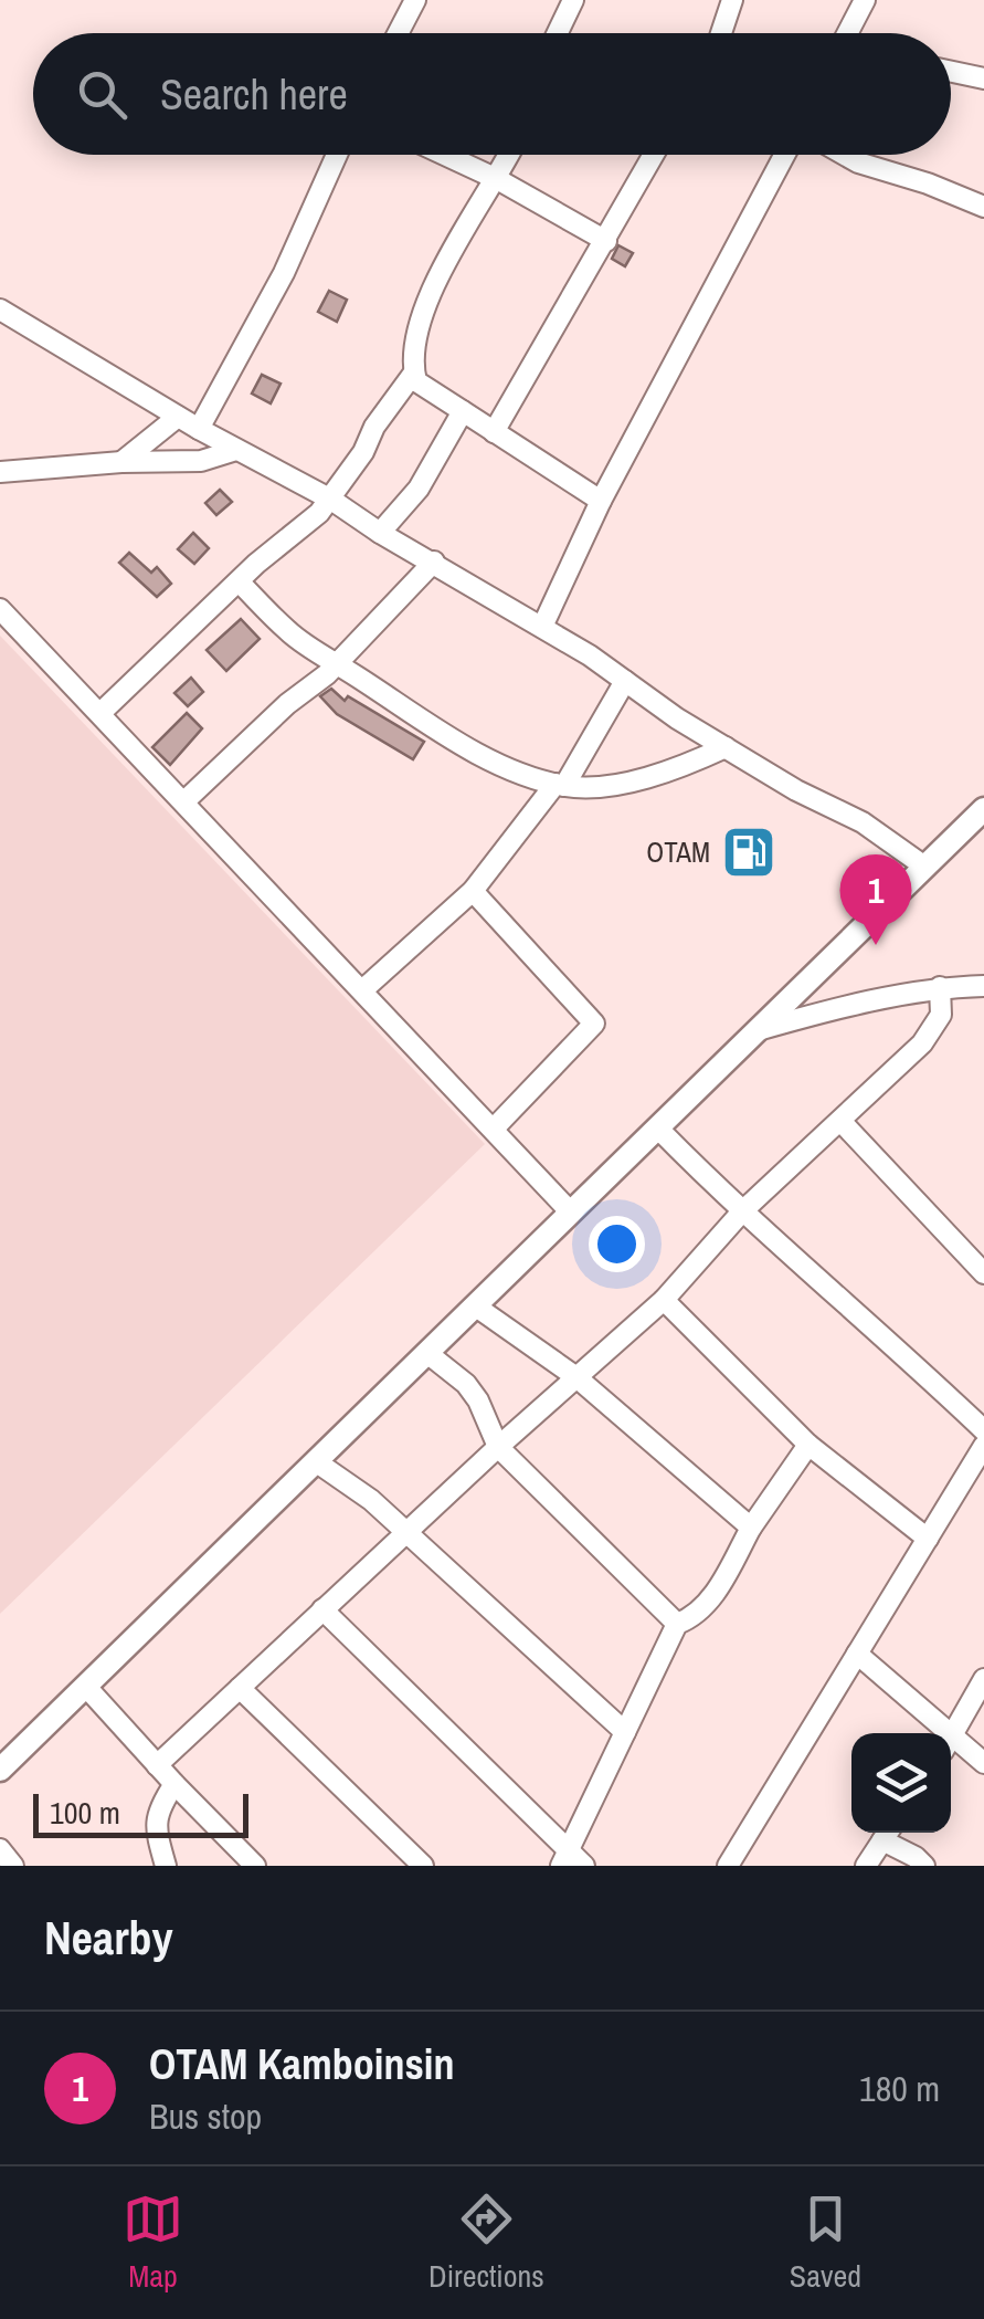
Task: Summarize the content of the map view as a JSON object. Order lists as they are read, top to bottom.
{
  "places": {
    "fuel station": ["OTAM"]
  },
  "scale_bar": "100 m",
  "page": {
    "search": "Search here",
    "pins": "1",
    "scale": "100 m",
    "heading": "Nearby",
    "list": [
      {
        "mark": "1",
        "name": "OTAM Kamboinsin",
        "note": "Bus stop",
        "value": "180 m"
      }
    ],
    "nav": ["Map", "Directions", "Saved"]
  }
}
